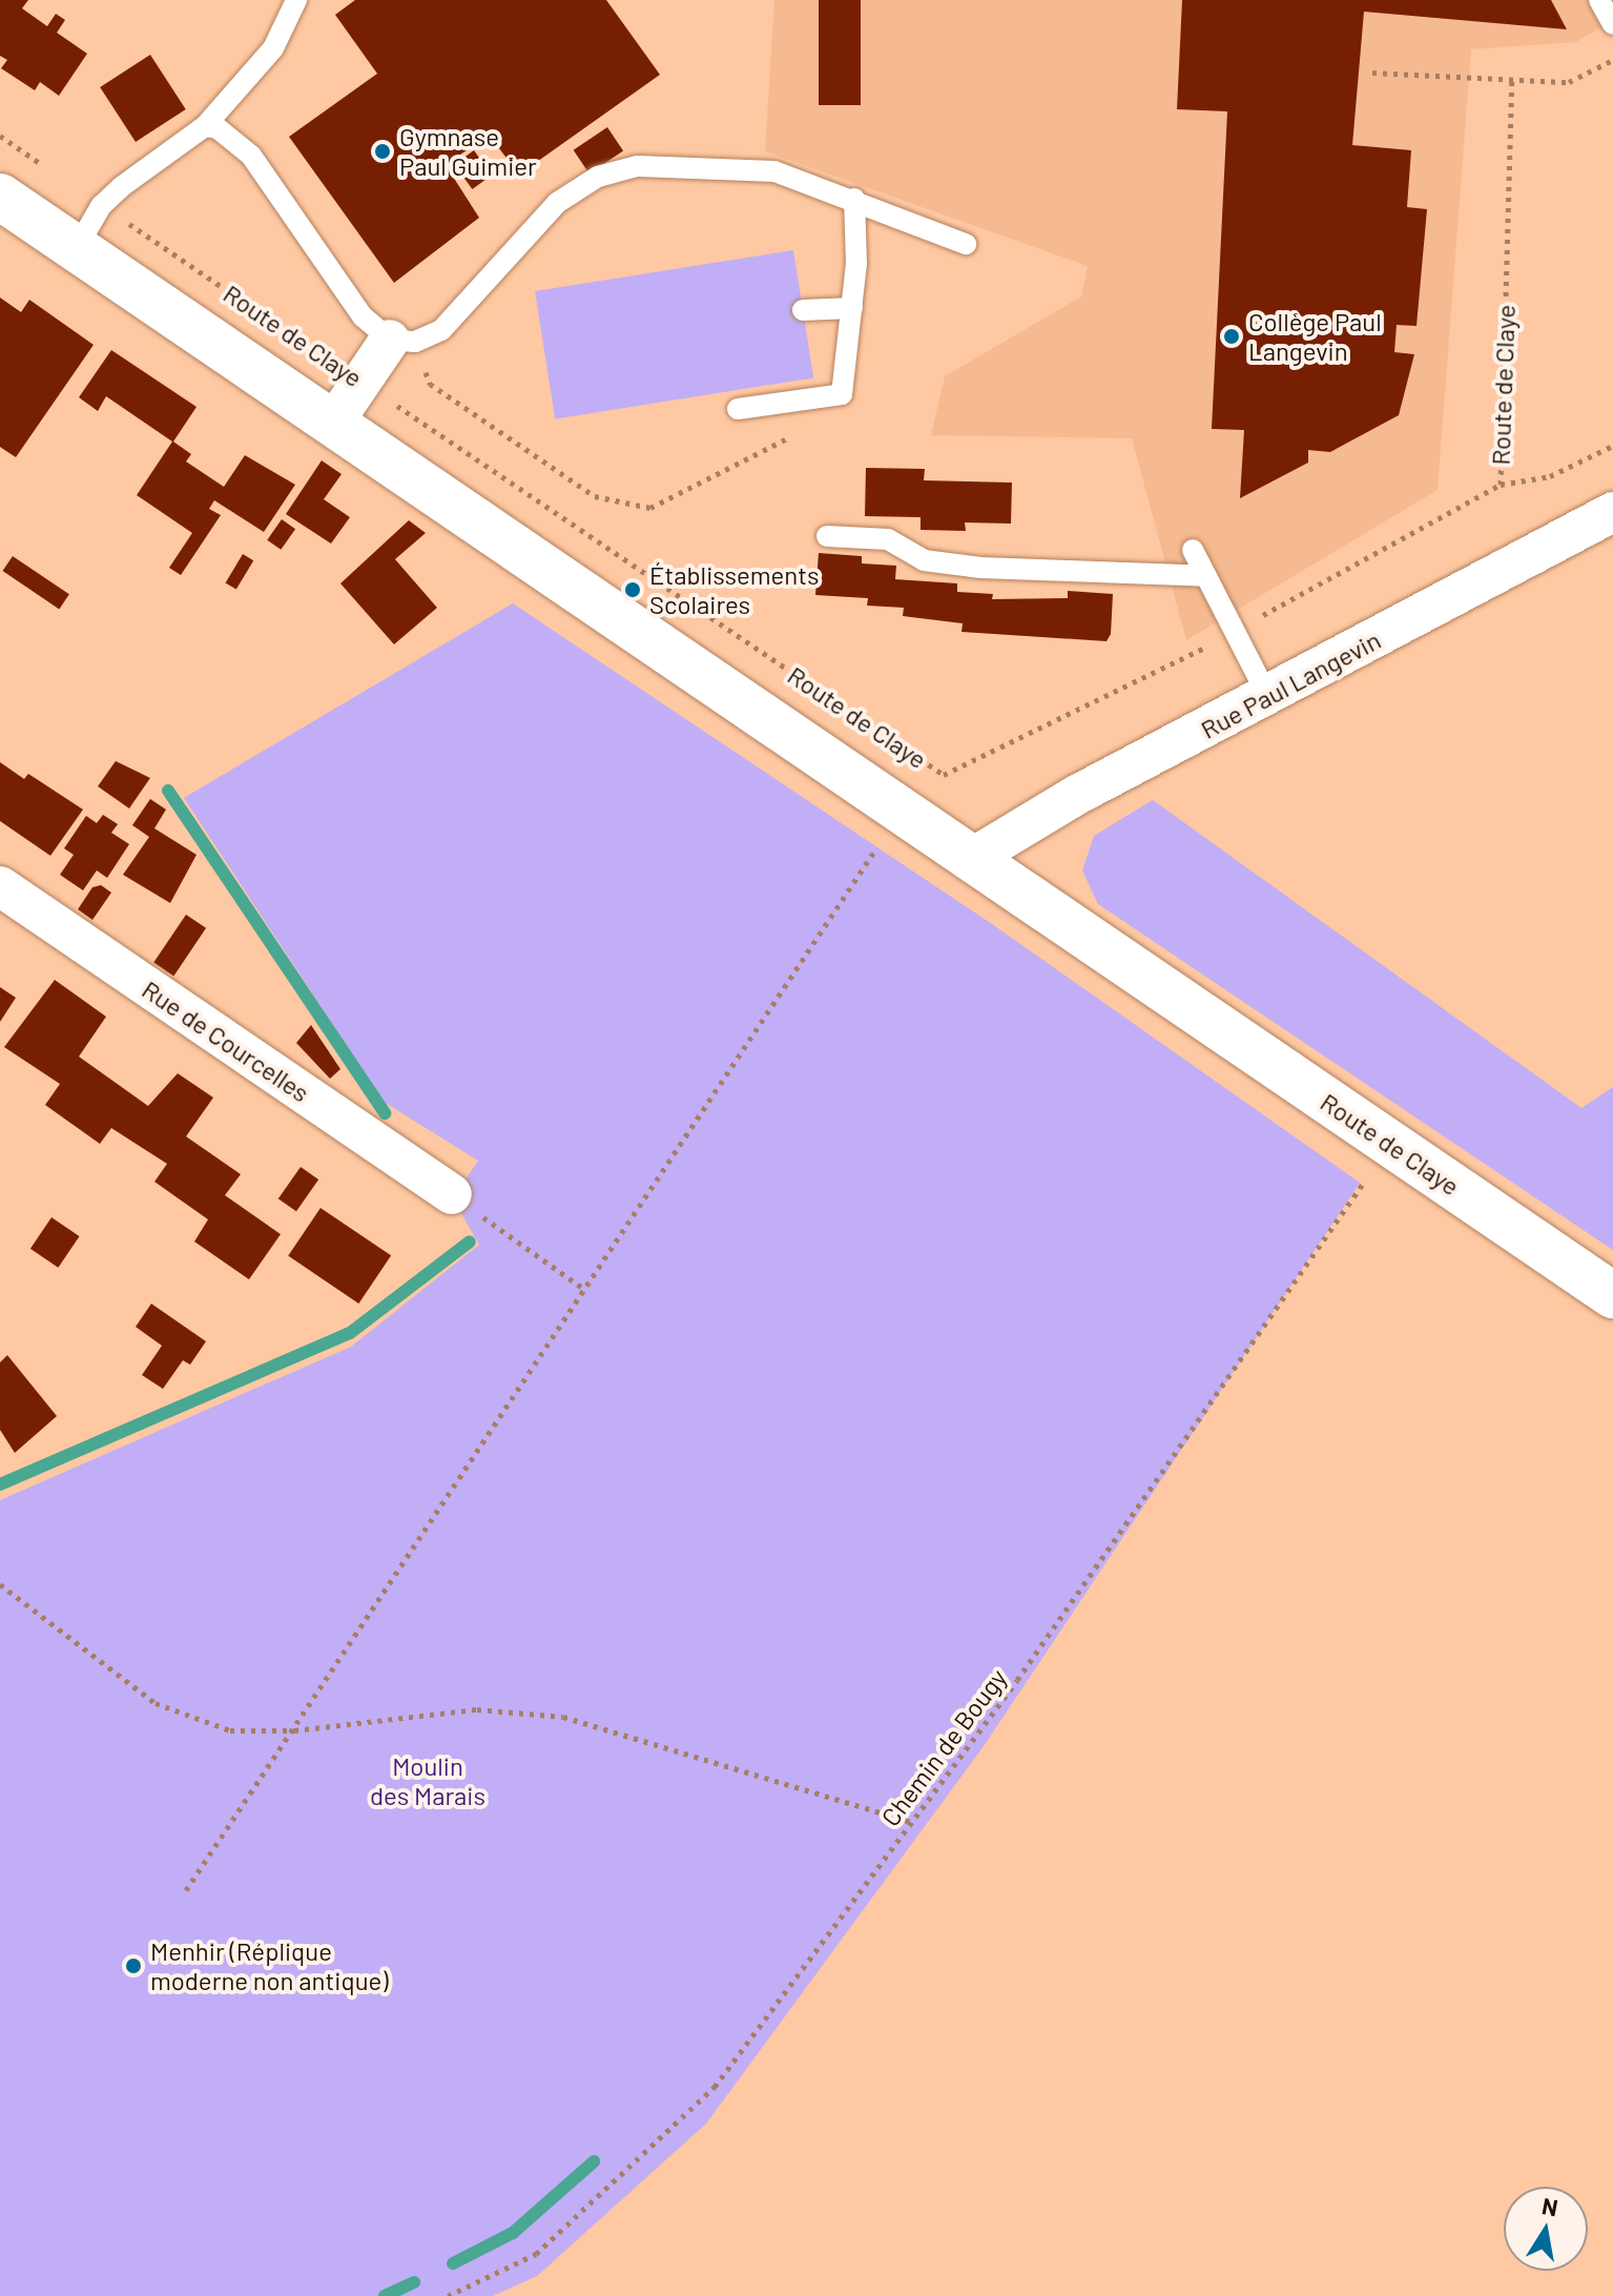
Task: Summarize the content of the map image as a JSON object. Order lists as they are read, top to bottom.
{
  "streets": {
    "main road": ["Route de Claye"],
    "street": ["Rue Paul Langevin", "Rue de Courcelles"],
    "path": ["Chemin de Bougy"]
  },
  "crossings": [
    ["Route de Claye", "Rue Paul Langevin"],
    ["Route de Claye", "Chemin de Bougy"]
  ],
  "parks": ["Moulin des Marais"],
  "places": [
    "Gymnase Paul Guimier",
    "Collège Paul Langevin",
    "Établissements Scolaires",
    "Menhir (Réplique moderne non antique)"
  ],
  "north": "top"
}
